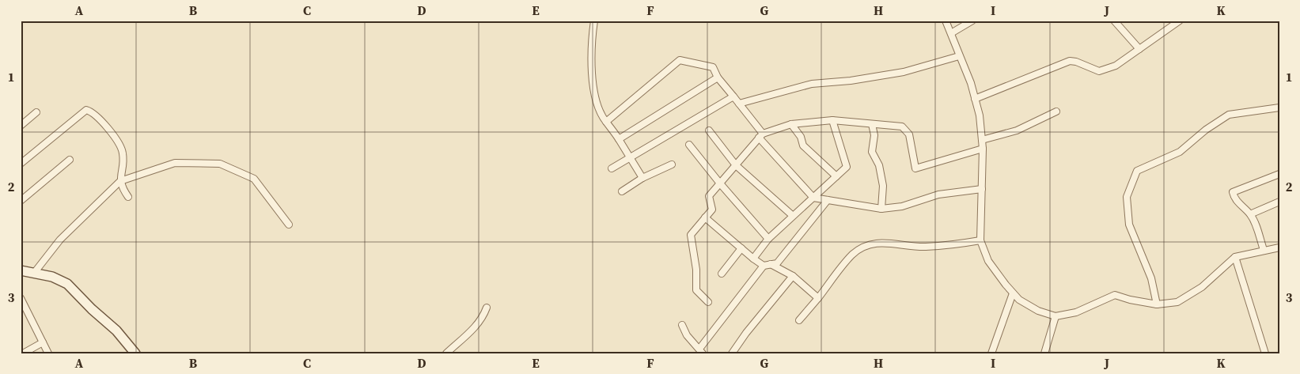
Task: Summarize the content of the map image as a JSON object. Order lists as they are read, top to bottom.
{
  "grid": {
    "columns": [
      "A",
      "B",
      "C",
      "D",
      "E",
      "F",
      "G",
      "H",
      "I",
      "J",
      "K"
    ],
    "rows": ["1", "2", "3"]
  }
}
